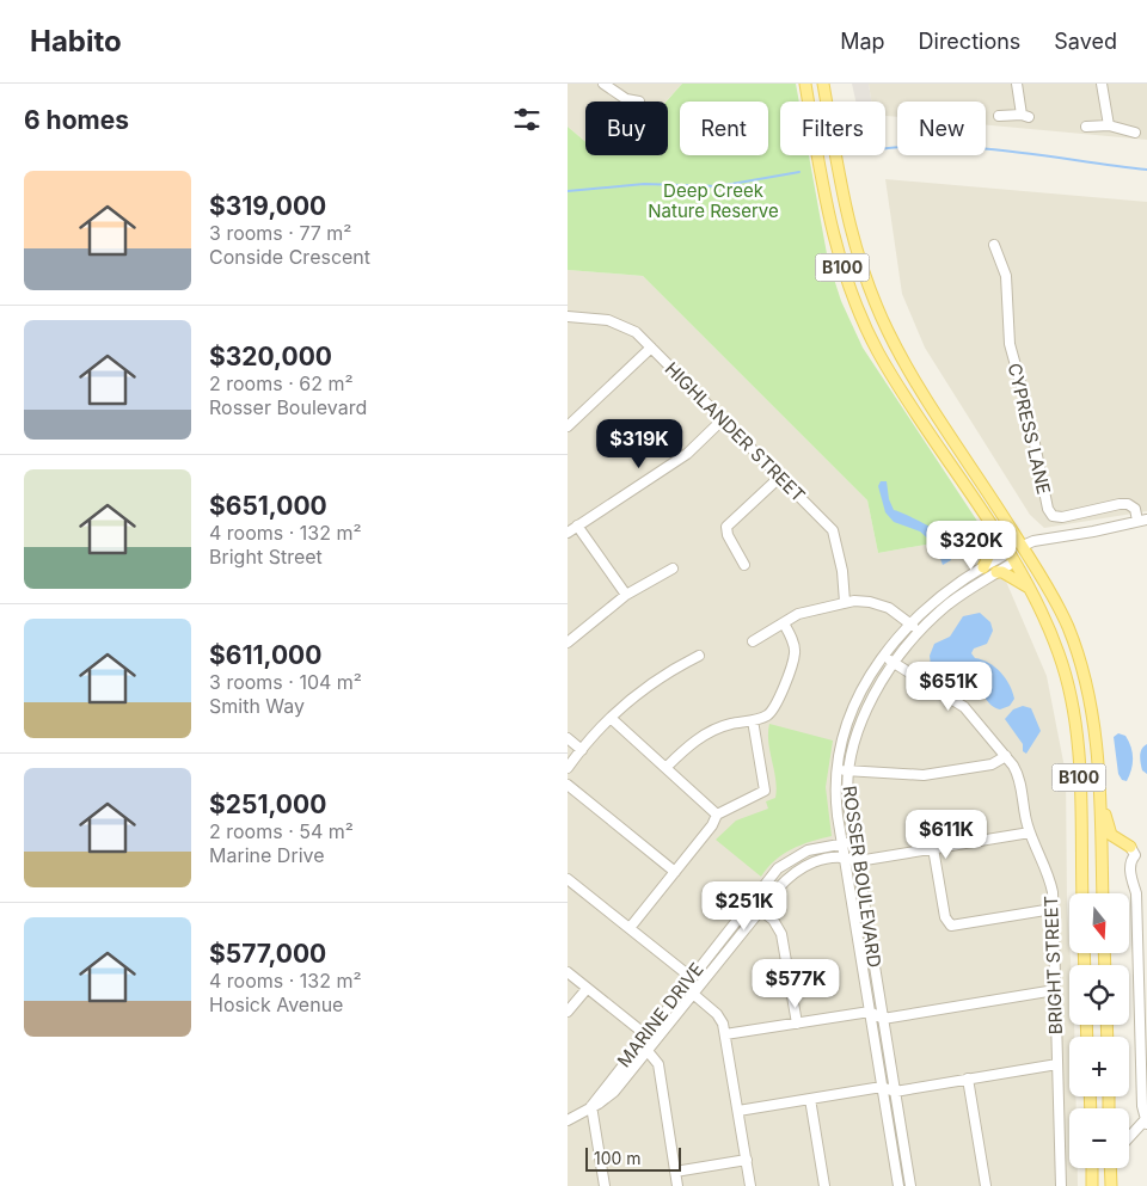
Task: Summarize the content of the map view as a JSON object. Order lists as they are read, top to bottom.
{
  "streets": {
    "main road": ["B100"],
    "street": [
      "CYPRESS LANE",
      "HIGHLANDER STREET",
      "ROSSER BOULEVARD",
      "BRIGHT STREET",
      "MARINE DRIVE"
    ]
  },
  "crossings": [
    ["B100", "ROSSER BOULEVARD"],
    ["ROSSER BOULEVARD", "BRIGHT STREET"],
    ["ROSSER BOULEVARD", "MARINE DRIVE"]
  ],
  "parks": ["Deep Creek Nature Reserve"],
  "scale_bar": "100 m",
  "north": "bottom",
  "page": {
    "header": "Habito",
    "nav": ["Map", "Directions", "Saved"],
    "heading": "6 homes",
    "chip": [
      "Buy",
      "Rent",
      "Filters",
      "New"
    ],
    "list": [
      {
        "name": "$319,000",
        "note": "3 rooms · 77 m² · Conside Crescent"
      },
      {
        "name": "$320,000",
        "note": "2 rooms · 62 m² · Rosser Boulevard"
      },
      {
        "name": "$651,000",
        "note": "4 rooms · 132 m² · Bright Street"
      },
      {
        "name": "$611,000",
        "note": "3 rooms · 104 m² · Smith Way"
      },
      {
        "name": "$251,000",
        "note": "2 rooms · 54 m² · Marine Drive"
      },
      {
        "name": "$577,000",
        "note": "4 rooms · 132 m² · Hosick Avenue"
      }
    ],
    "price": [
      "$319K",
      "$320K",
      "$651K",
      "$611K",
      "$251K",
      "$577K"
    ],
    "map_buttons": ["+", "−"],
    "scale": "100 m"
  }
}
